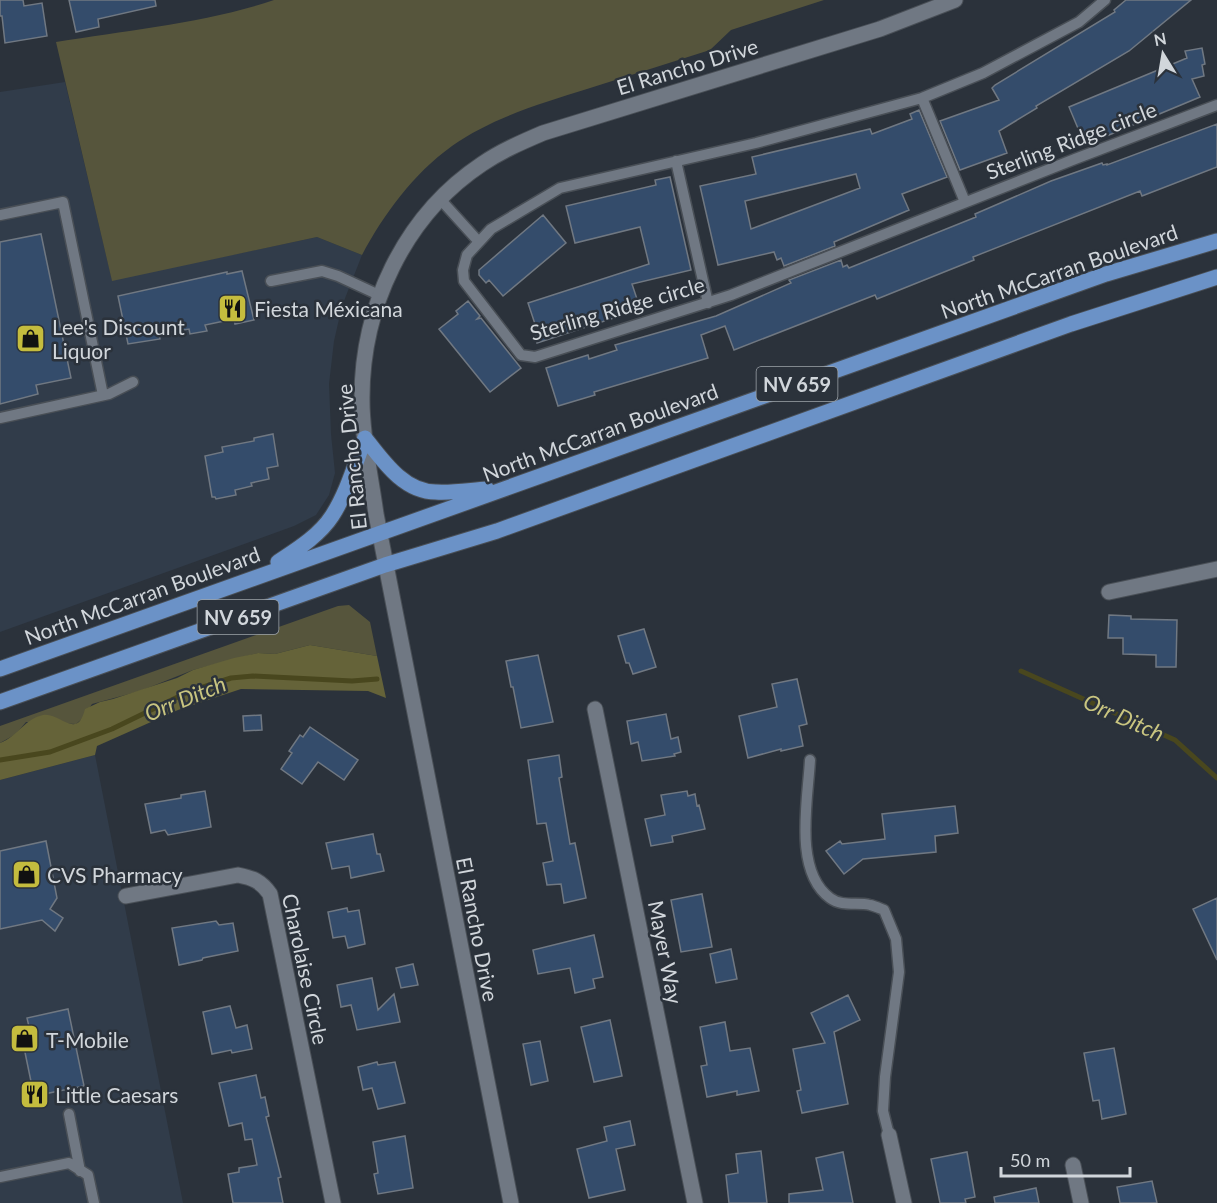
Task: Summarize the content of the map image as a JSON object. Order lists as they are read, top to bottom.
{
  "streets": {
    "main road": [
      "El Rancho Drive",
      "North McCarran Boulevard",
      "NV 659",
      "Mayer Way",
      "Charolaise Circle"
    ],
    "lane": ["Sterling Ridge circle"]
  },
  "crossings": [
    ["El Rancho Drive", "North McCarran Boulevard"],
    ["El Rancho Drive", "NV 659"]
  ],
  "water": ["Orr Ditch"],
  "places": {
    "restaurant": ["Fiesta Méxicana", "Little Caesars"],
    "shop": ["Lee's Discount Liquor", "CVS Pharmacy", "T-Mobile"]
  },
  "scale_bar": "50 m",
  "north": "top"
}
